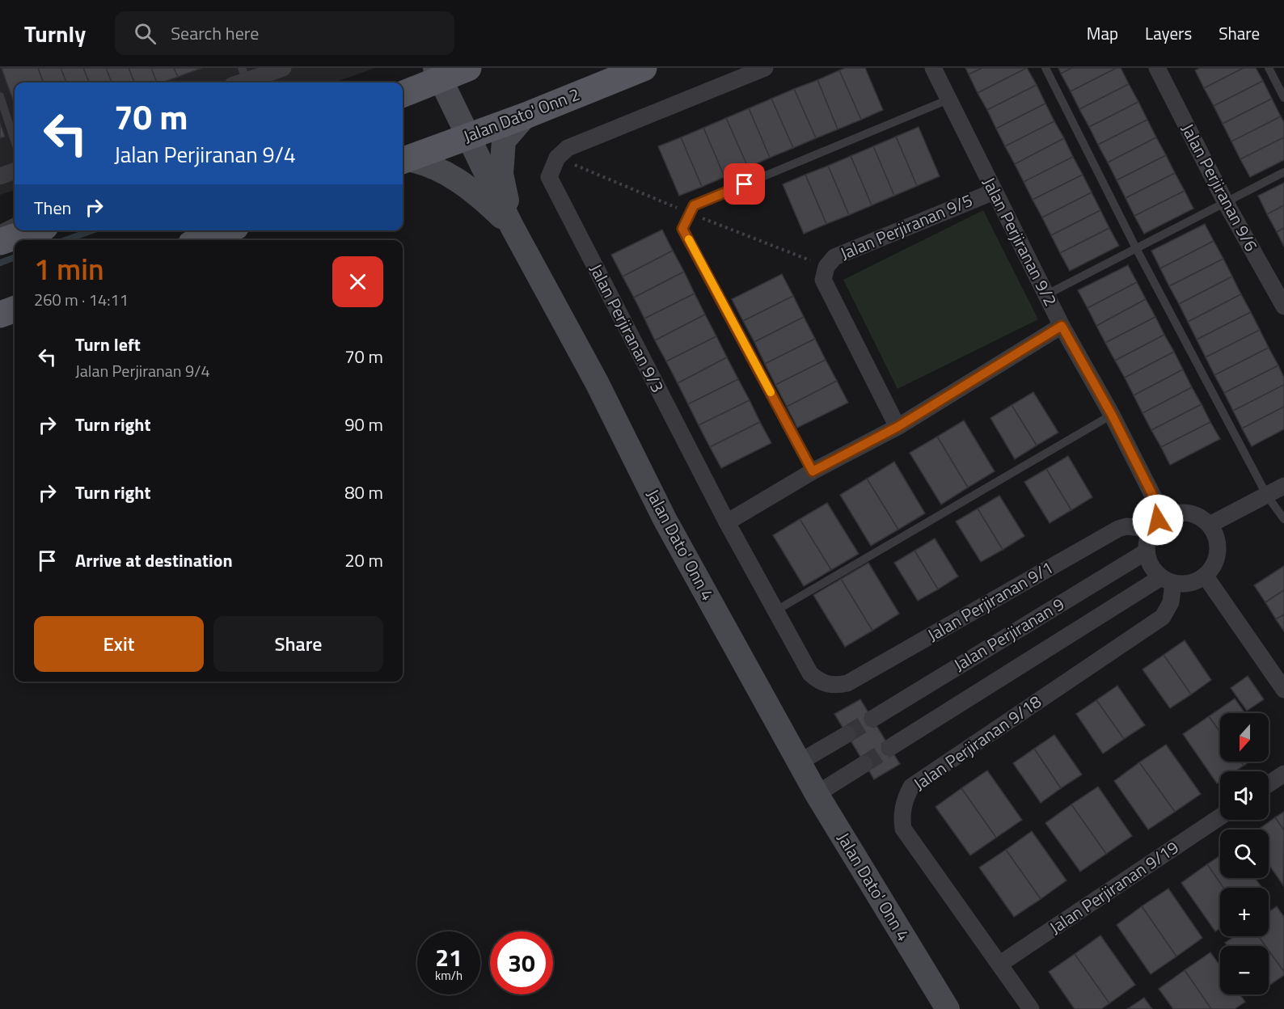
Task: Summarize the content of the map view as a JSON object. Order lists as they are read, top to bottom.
{
  "streets": {
    "main road": ["Jalan Dato' Onn 2", "Jalan Dato' Onn 4"],
    "street": [
      "Jalan Perjiranan 9/6",
      "Jalan Perjiranan 9/5",
      "Jalan Perjiranan 9/2",
      "Jalan Perjiranan 9/3",
      "Jalan Perjiranan 9/1",
      "Jalan Perjiranan 9",
      "Jalan Perjiranan 9/18",
      "Jalan Perjiranan 9/19"
    ]
  },
  "crossings": [
    ["Jalan Dato' Onn 2", "Jalan Dato' Onn 4"],
    ["Jalan Perjiranan 9/5", "Jalan Perjiranan 9/2"],
    ["Jalan Perjiranan 9/2", "Jalan Perjiranan 9/1"],
    ["Jalan Perjiranan 9/2", "Jalan Perjiranan 9"],
    ["Jalan Perjiranan 9/2", "Jalan Perjiranan 9/18"],
    ["Jalan Perjiranan 9/3", "Jalan Perjiranan 9/1"],
    ["Jalan Perjiranan 9/1", "Jalan Perjiranan 9"],
    ["Jalan Perjiranan 9/1", "Jalan Perjiranan 9/18"],
    ["Jalan Perjiranan 9", "Jalan Perjiranan 9/18"],
    ["Jalan Perjiranan 9/18", "Jalan Perjiranan 9/19"]
  ],
  "north": "bottom",
  "page": {
    "header": "Turnly",
    "search": "Search here",
    "nav": ["Map", "Layers", "Share"],
    "turn": ["70 m", "Jalan Perjiranan 9/4"],
    "then": "Then",
    "heading": ["1 min", "260 m · 14:11"],
    "list": [
      {
        "name": "Turn left",
        "note": "Jalan Perjiranan 9/4",
        "value": "70 m"
      },
      {
        "name": "Turn right",
        "value": "90 m"
      },
      {
        "name": "Turn right",
        "value": "80 m"
      },
      {
        "name": "Arrive at destination",
        "value": "20 m"
      }
    ],
    "buttons": ["Exit", "Share"],
    "map_buttons": ["+", "−"],
    "speed": "21 km/h",
    "limit": "30"
  }
}
